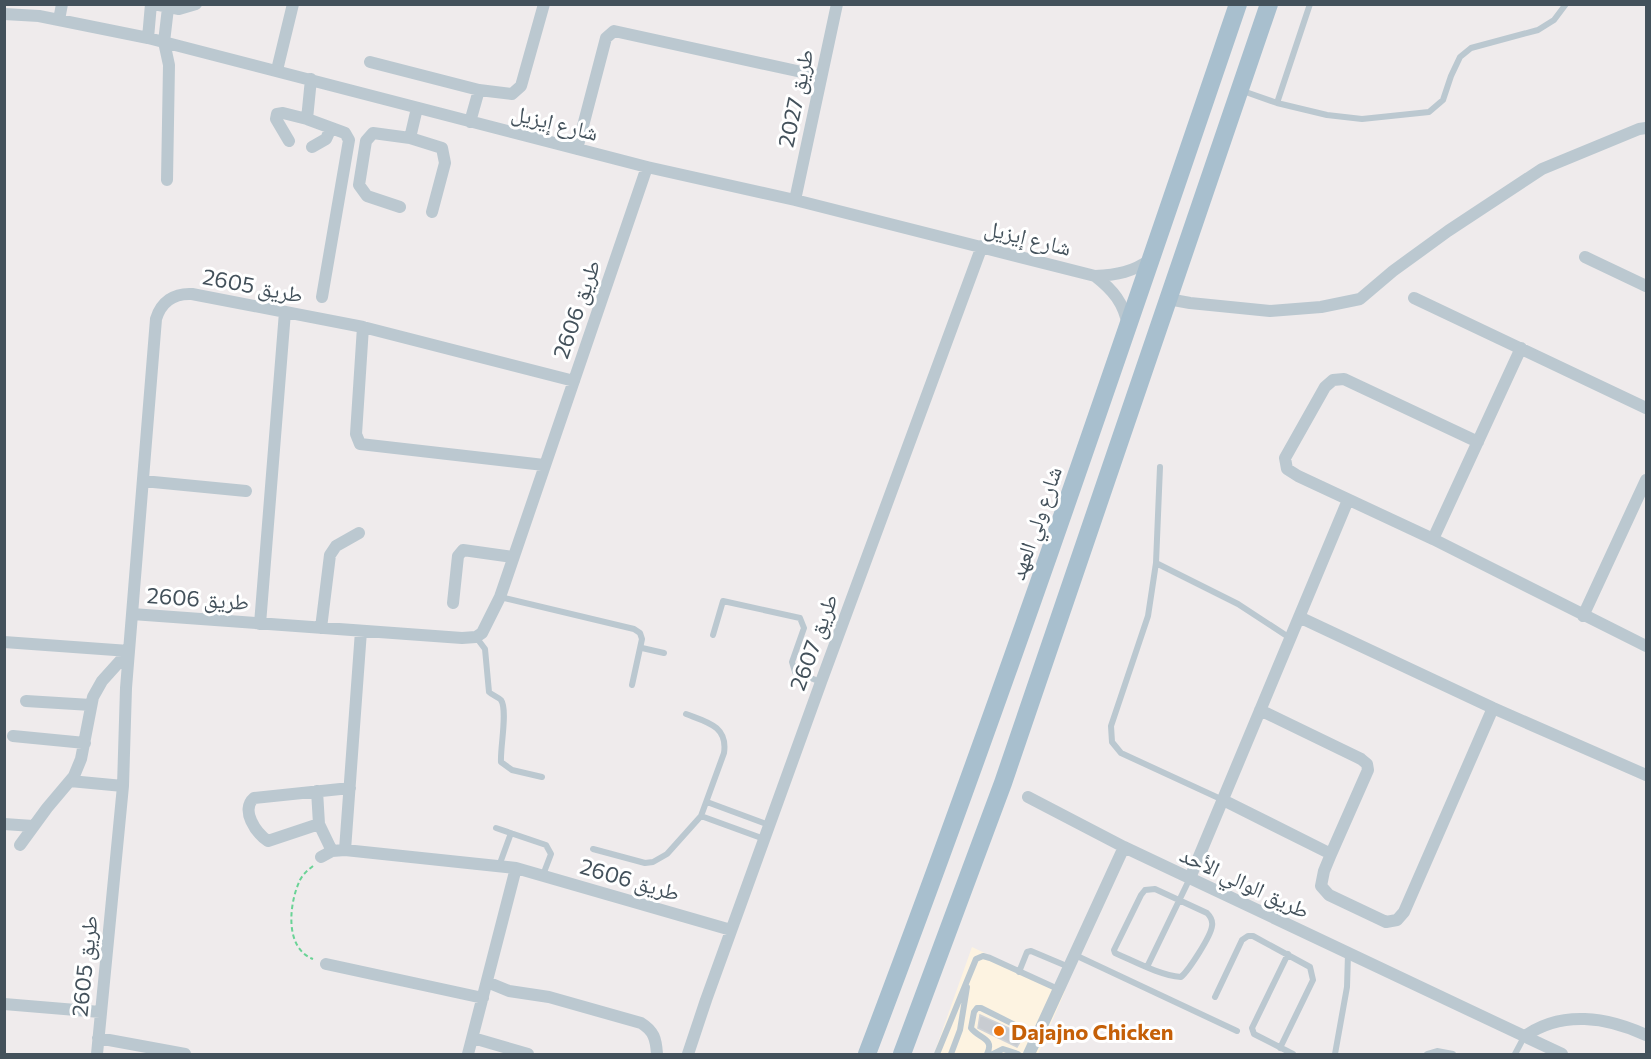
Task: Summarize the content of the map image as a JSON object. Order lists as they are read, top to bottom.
{
  "streets": {
    "main road": ["شارع ولي العهد"],
    "street": [
      "طريق 2027",
      "شارع إيزيل",
      "طريق 2605",
      "طريق 2606",
      "طريق 2607",
      "طريق الوالي الأحد"
    ]
  },
  "crossings": [
    ["طريق 2027", "شارع إيزيل"],
    ["شارع إيزيل", "طريق 2606"],
    ["شارع إيزيل", "شارع ولي العهد"],
    ["شارع إيزيل", "طريق 2607"],
    ["طريق 2605", "طريق 2606"],
    ["طريق 2606", "طريق 2607"]
  ],
  "places": ["Dajajno Chicken"]
}
